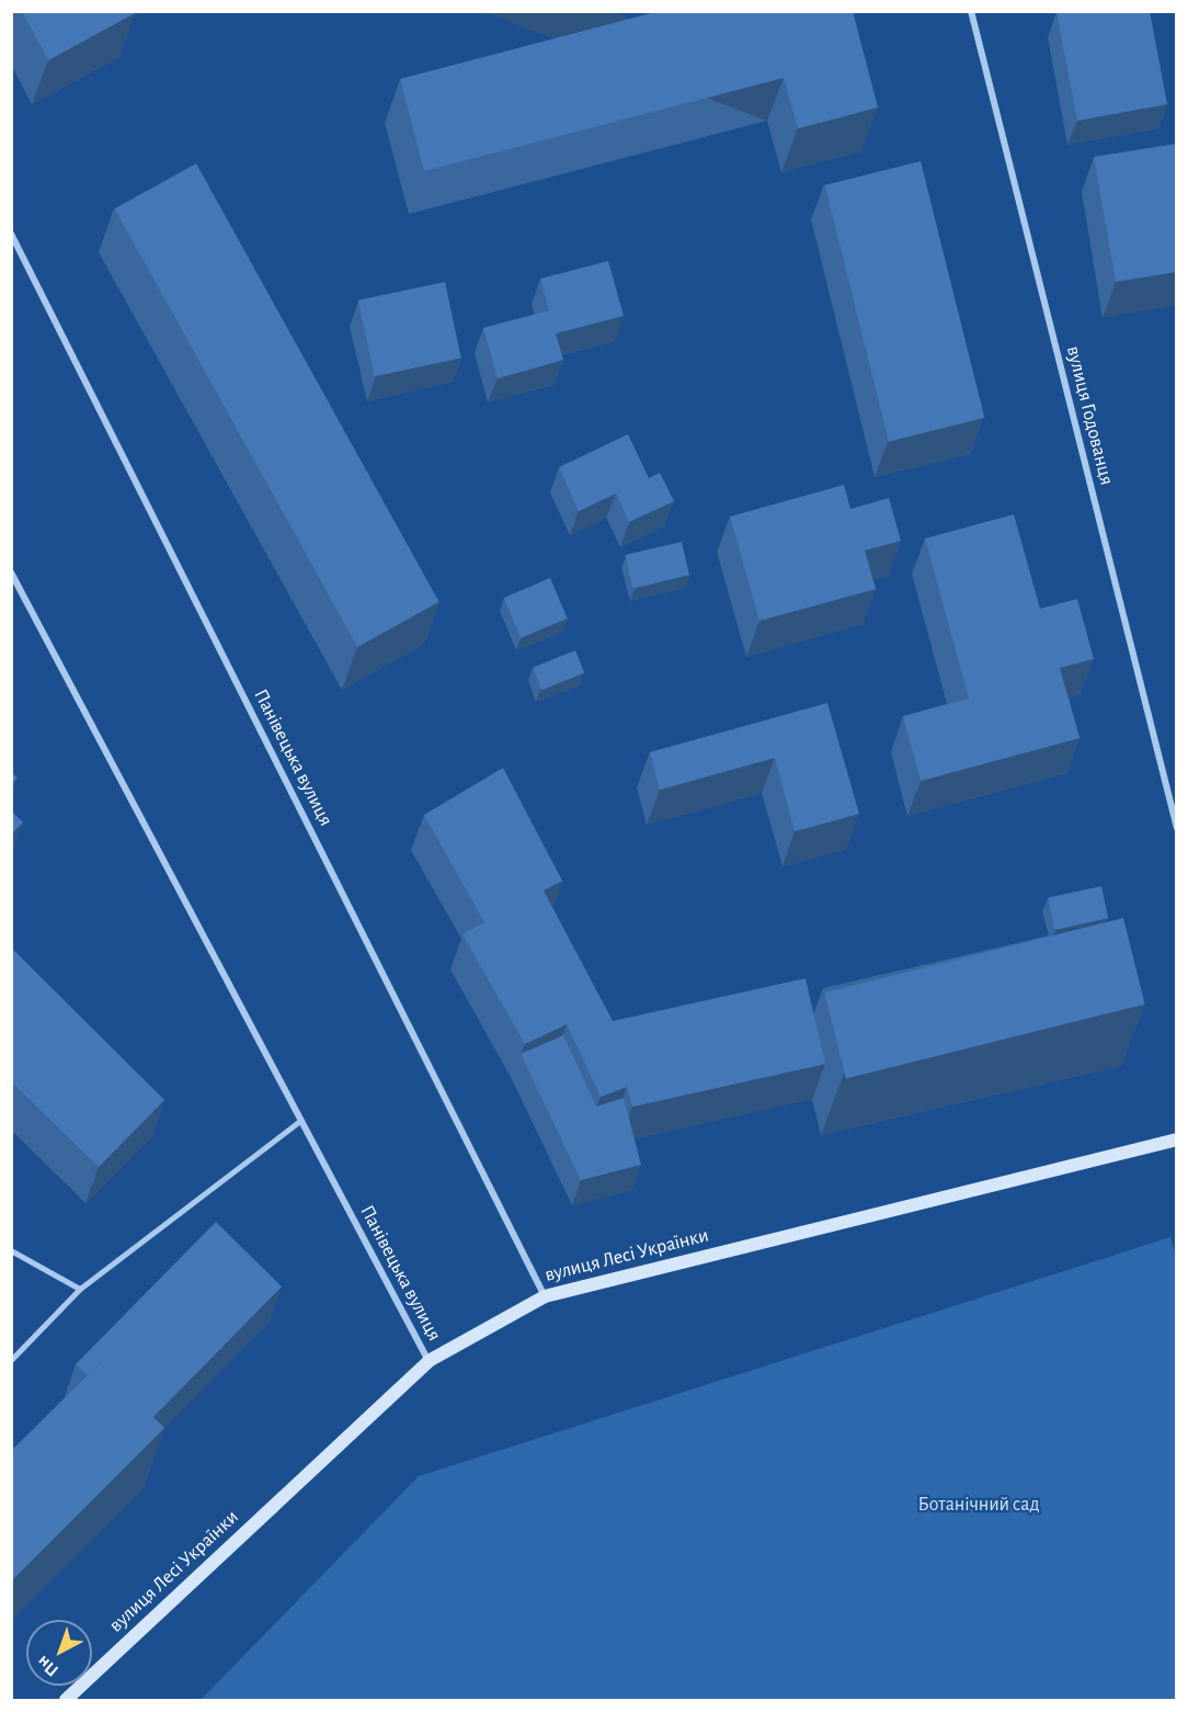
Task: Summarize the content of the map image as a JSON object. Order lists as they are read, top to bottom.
{
  "streets": {
    "street": ["вулиця Годованця", "Панівецька вулиця", "вулиця Лесі Українки"]
  },
  "crossings": [
    ["Панівецька вулиця", "вулиця Лесі Українки"]
  ],
  "parks": ["Ботанічний сад"],
  "north": "bottom left"
}
